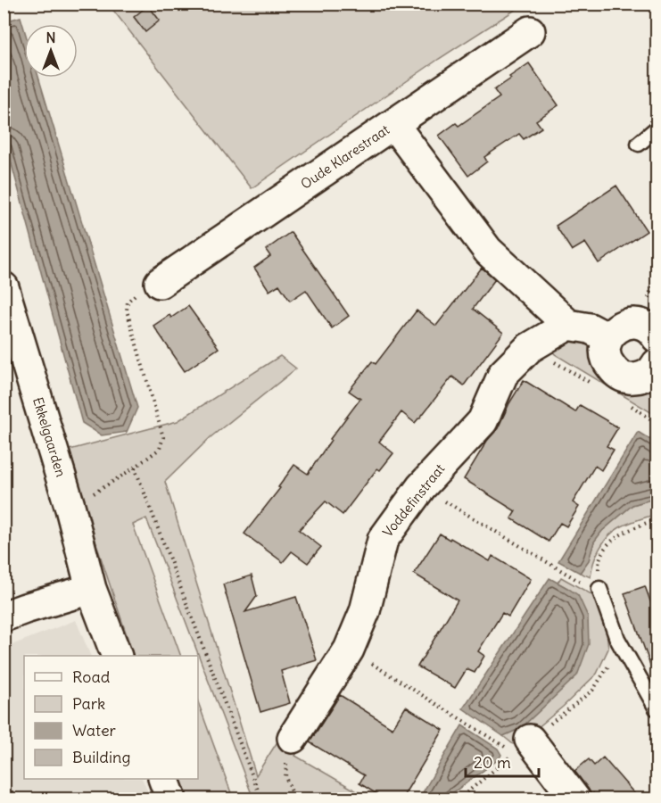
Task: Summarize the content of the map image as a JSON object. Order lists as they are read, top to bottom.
{
  "streets": {
    "street": ["Oude Klarestraat", "Ekkelgaarden", "Voddefinstraat"]
  },
  "legend": [
    "Road",
    "Park",
    "Water",
    "Building"
  ],
  "scale_bar": "20 m",
  "north": "top"
}
